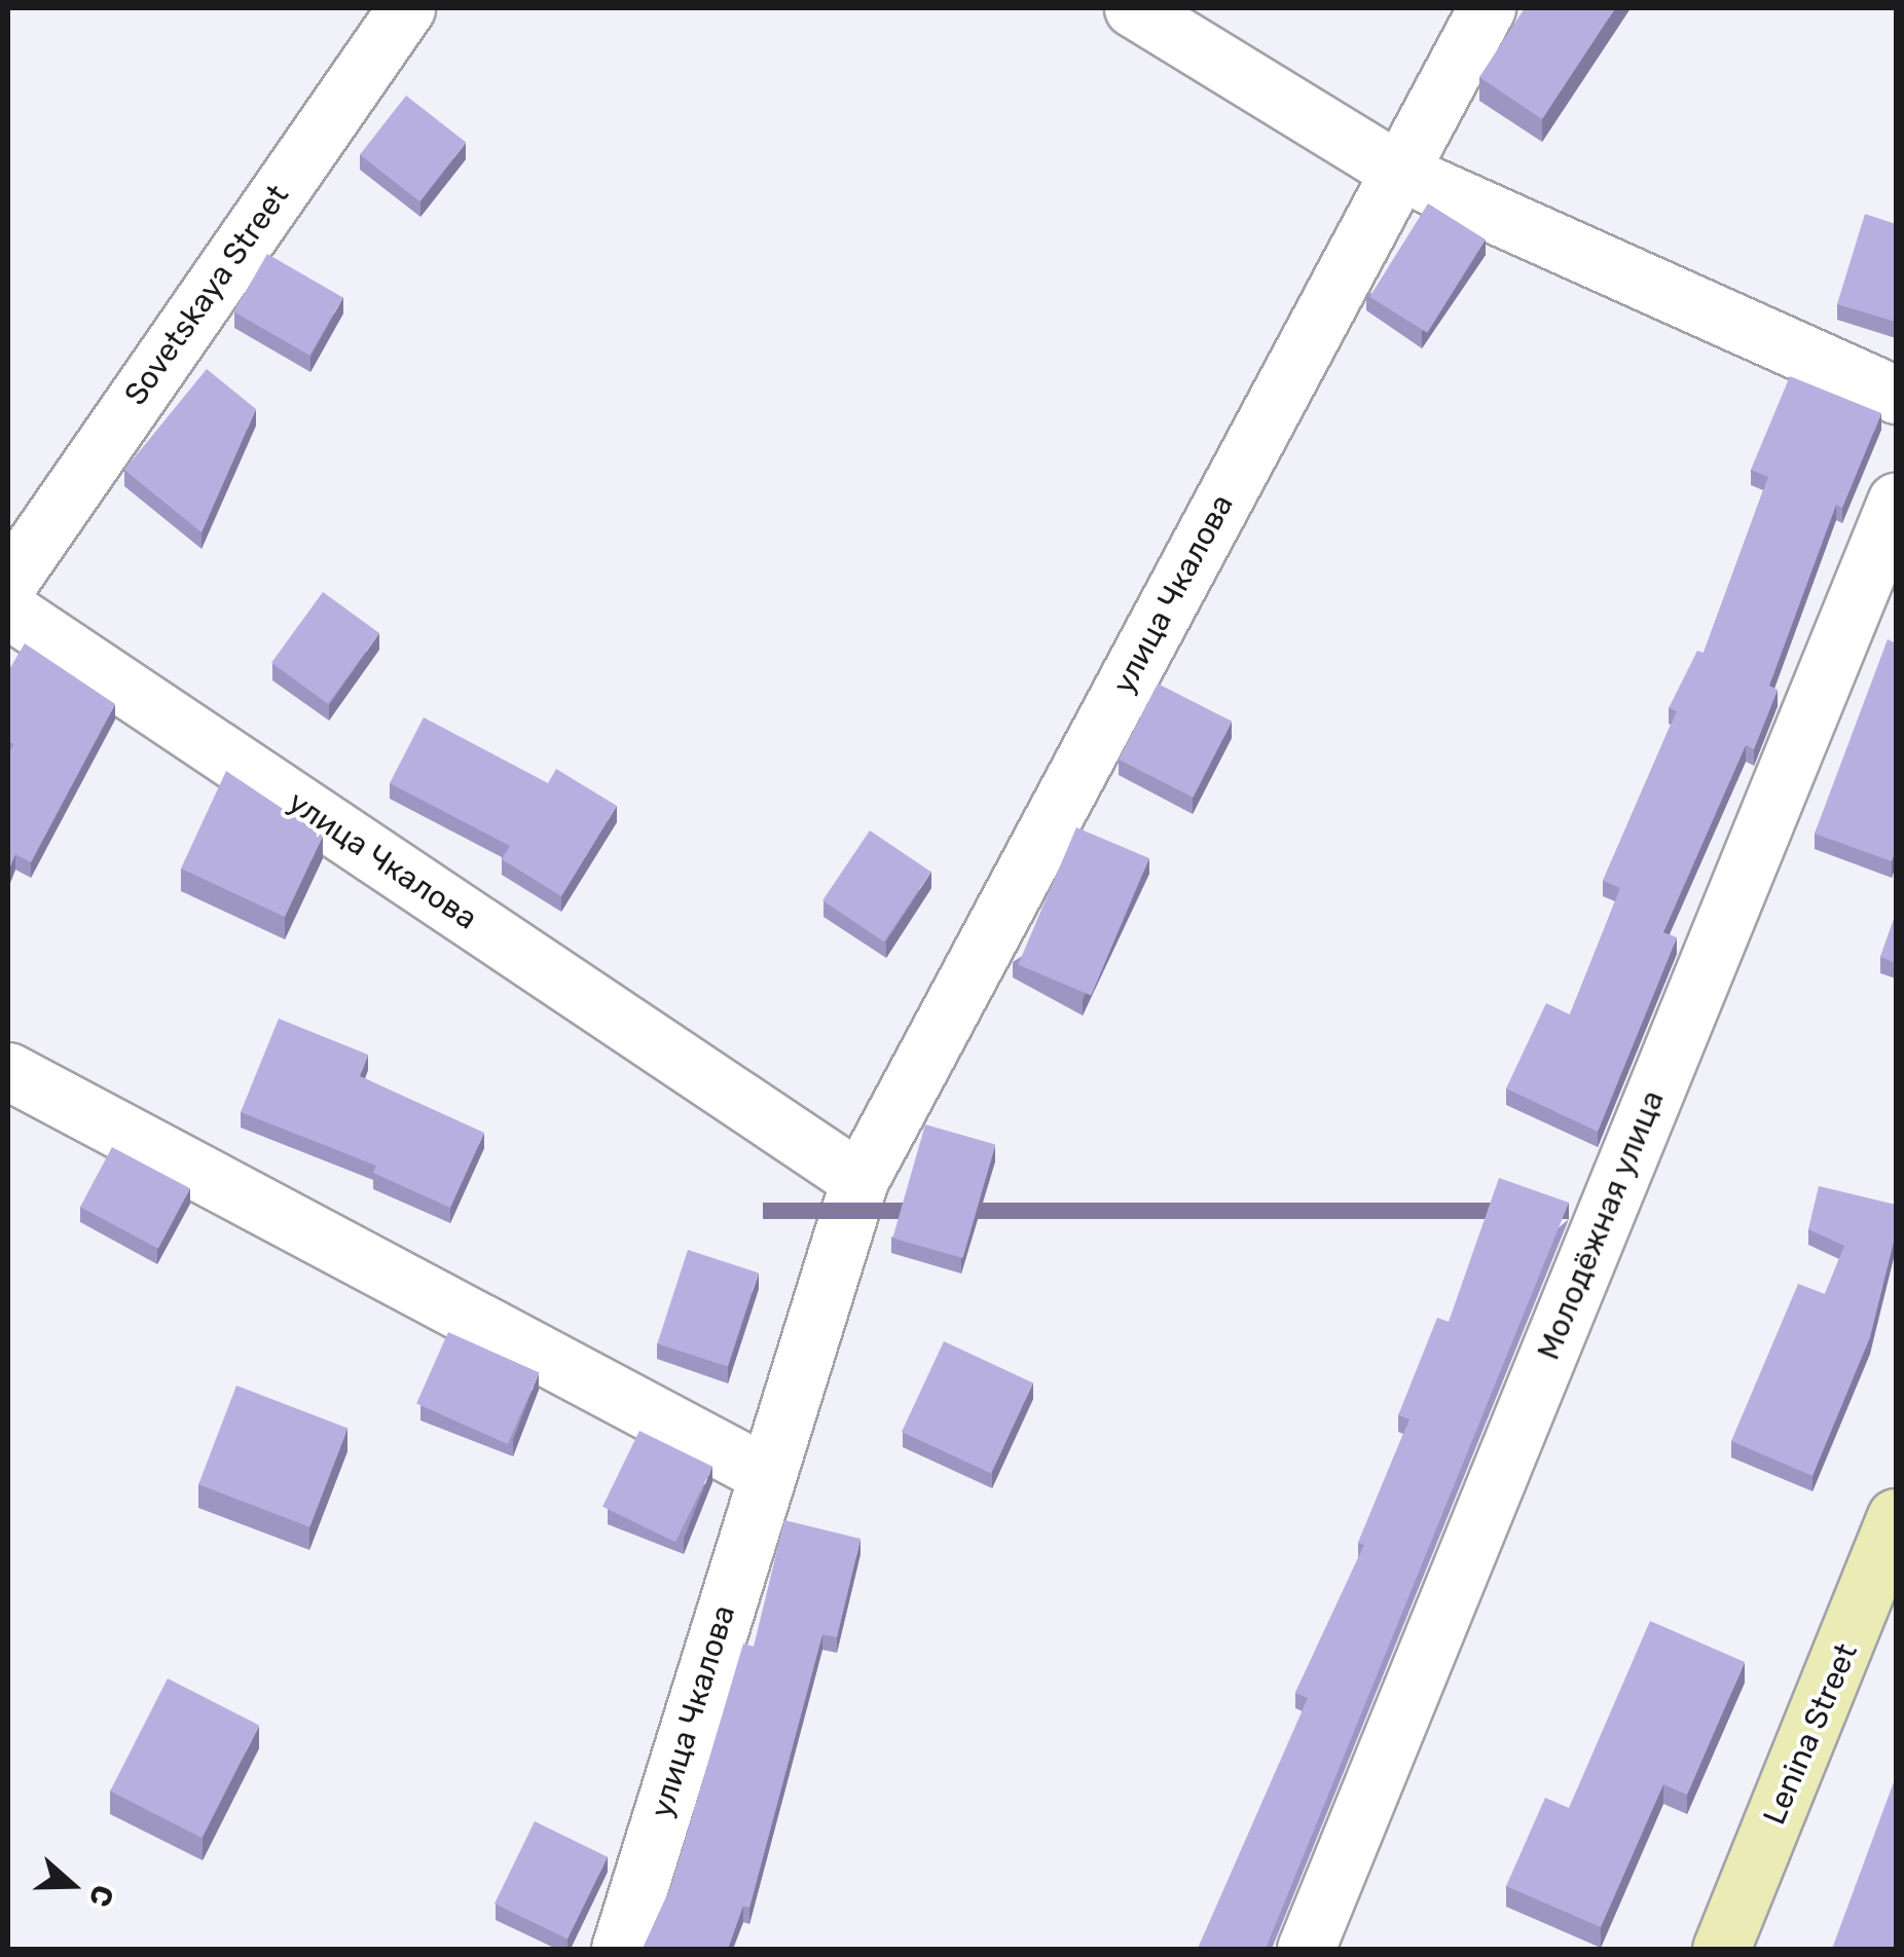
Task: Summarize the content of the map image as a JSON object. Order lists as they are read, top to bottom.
{
  "streets": {
    "main road": ["Lenina Street"],
    "street": ["Sovetskaya Street", "улица Чкалова", "Молодёжная улица"]
  },
  "north": "right"
}
